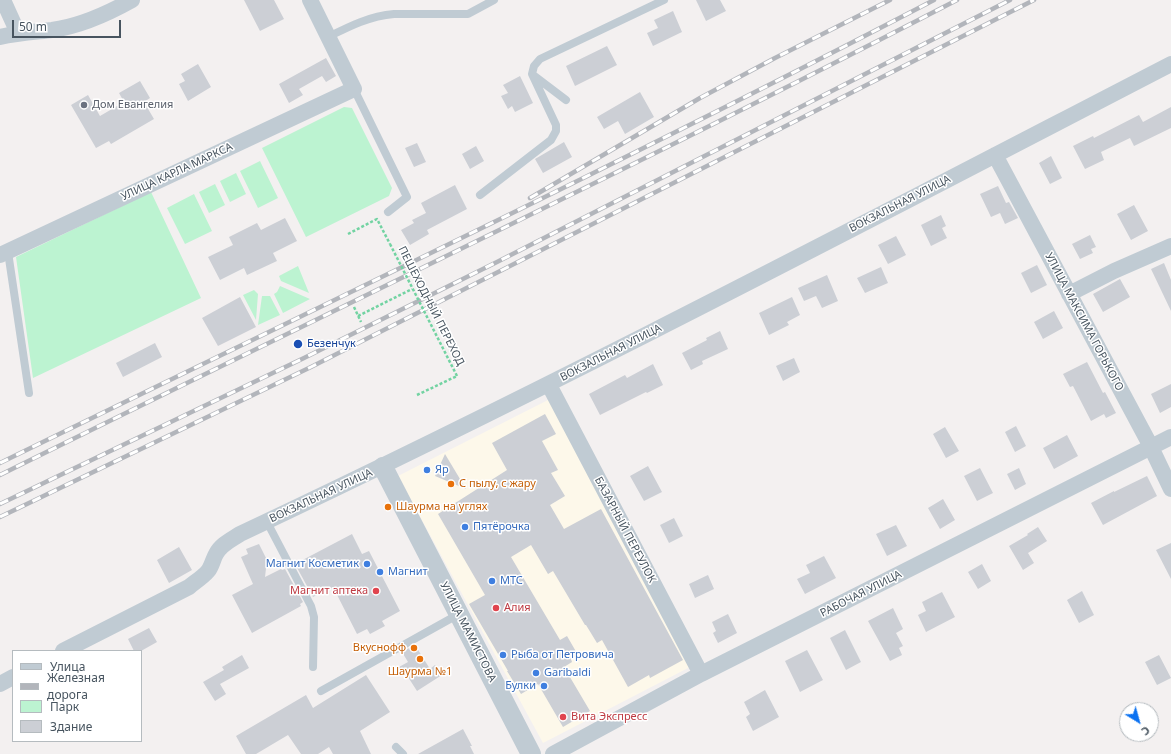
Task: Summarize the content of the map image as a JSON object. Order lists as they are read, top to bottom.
{
  "streets": {
    "street": [
      "УЛИЦА КАРЛА МАРКСА",
      "ВОКЗАЛЬНАЯ УЛИЦА",
      "УЛИЦА МАКСИМА ГОРЬКОГО",
      "БАЗАРНЫЙ ПЕРЕУЛОК",
      "РАБОЧАЯ УЛИЦА",
      "УЛИЦА МАМИСТОВА"
    ],
    "path": ["ПЕШЕХОДНЫЙ ПЕРЕХОД"]
  },
  "crossings": [
    ["ВОКЗАЛЬНАЯ УЛИЦА", "УЛИЦА МАКСИМА ГОРЬКОГО"],
    ["ВОКЗАЛЬНАЯ УЛИЦА", "БАЗАРНЫЙ ПЕРЕУЛОК"],
    ["ВОКЗАЛЬНАЯ УЛИЦА", "УЛИЦА МАМИСТОВА"],
    ["УЛИЦА МАКСИМА ГОРЬКОГО", "РАБОЧАЯ УЛИЦА"],
    ["БАЗАРНЫЙ ПЕРЕУЛОК", "РАБОЧАЯ УЛИЦА"]
  ],
  "places": [
    "Дом Евангелия",
    "Безенчук",
    "Яр",
    "С пылу, с жару",
    "Шаурма на углях",
    "Пятёрочка",
    "Магнит Косметик",
    "Магнит",
    "МТС",
    "Магнит аптека",
    "Алия",
    "Вкуснофф",
    "Рыба от Петровича",
    "Шаурма №1",
    "Garibaldi",
    "Булки",
    "Вита Экспресс"
  ],
  "legend": [
    "Улица",
    "Железная дорога",
    "Парк",
    "Здание"
  ],
  "scale_bar": "50 m",
  "north": "bottom right"
}
